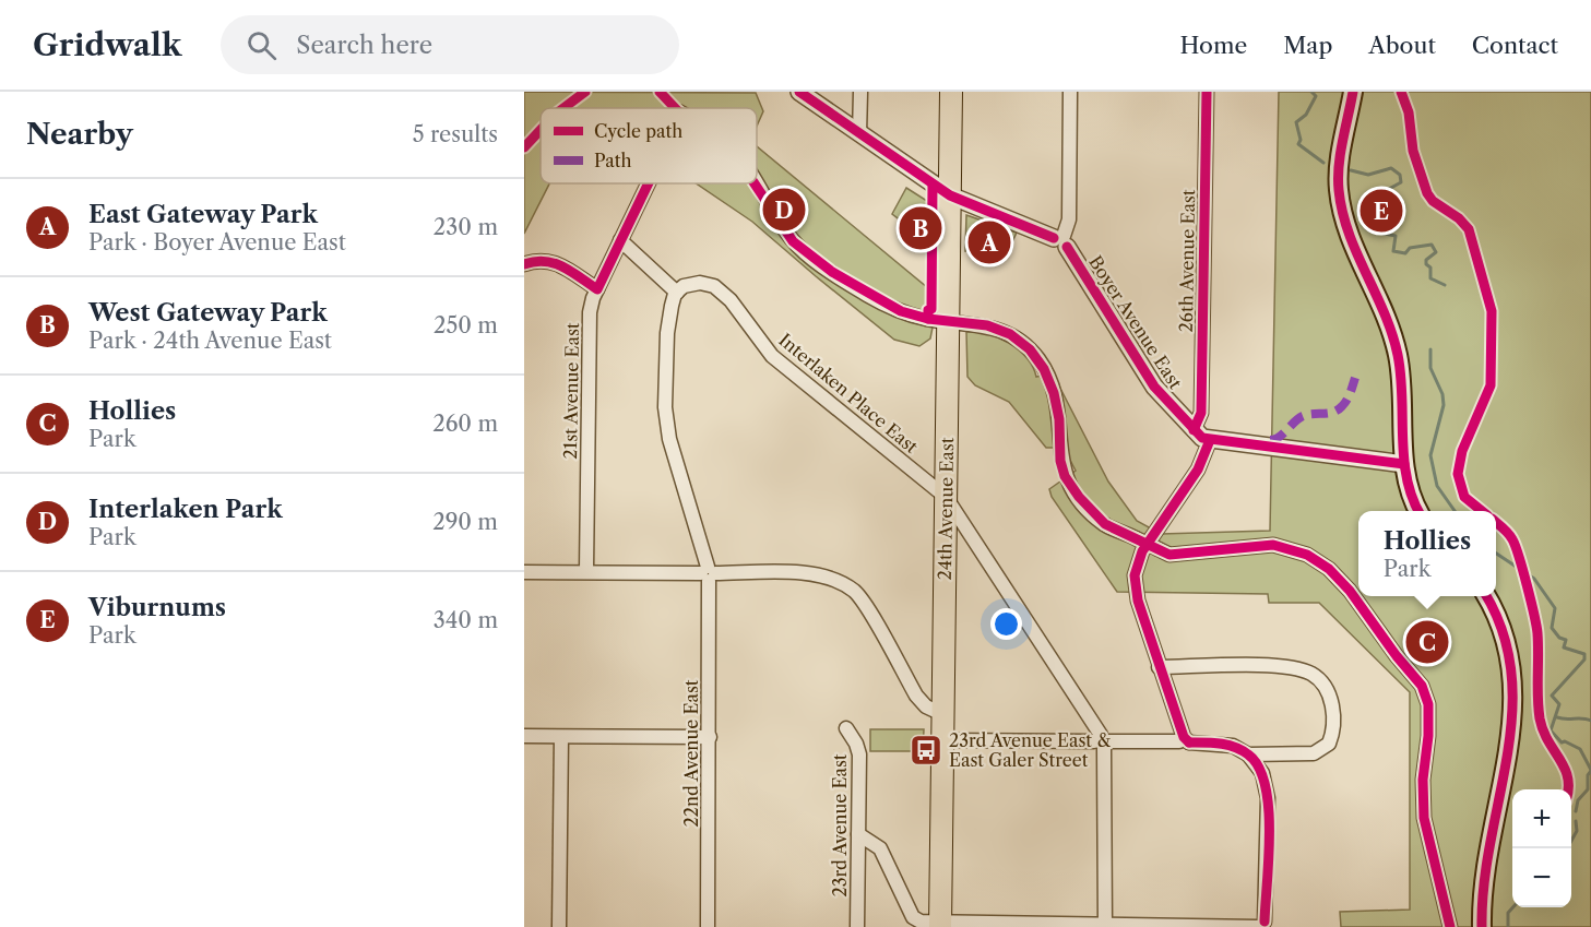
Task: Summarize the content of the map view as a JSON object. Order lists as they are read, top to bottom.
{
  "streets": {
    "main road": ["24th Avenue East"],
    "street": [
      "26th Avenue East",
      "Boyer Avenue East",
      "21st Avenue East",
      "Interlaken Place East",
      "22nd Avenue East",
      "23rd Avenue East"
    ]
  },
  "crossings": [
    ["26th Avenue East", "Boyer Avenue East"],
    ["21st Avenue East", "24th Avenue East"],
    ["Interlaken Place East", "24th Avenue East"],
    ["Interlaken Place East", "22nd Avenue East"]
  ],
  "places": {
    "bus stop": ["23rd Avenue East & East Galer Street"]
  },
  "legend": ["Cycle path", "Path"],
  "page": {
    "header": "Gridwalk",
    "search": "Search here",
    "nav": [
      "Home",
      "Map",
      "About",
      "Contact"
    ],
    "heading": ["Nearby", "5 results"],
    "list": [
      {
        "mark": "A",
        "name": "East Gateway Park",
        "note": "Park · Boyer Avenue East",
        "value": "230 m"
      },
      {
        "mark": "B",
        "name": "West Gateway Park",
        "note": "Park · 24th Avenue East",
        "value": "250 m"
      },
      {
        "mark": "C",
        "name": "Hollies",
        "note": "Park",
        "value": "260 m"
      },
      {
        "mark": "D",
        "name": "Interlaken Park",
        "note": "Park",
        "value": "290 m"
      },
      {
        "mark": "E",
        "name": "Viburnums",
        "note": "Park",
        "value": "340 m"
      }
    ],
    "pins": [
      "D",
      "E",
      "B",
      "A",
      "C"
    ],
    "popup": ["Hollies", "Park"],
    "map_buttons": ["+", "−"]
  }
}
